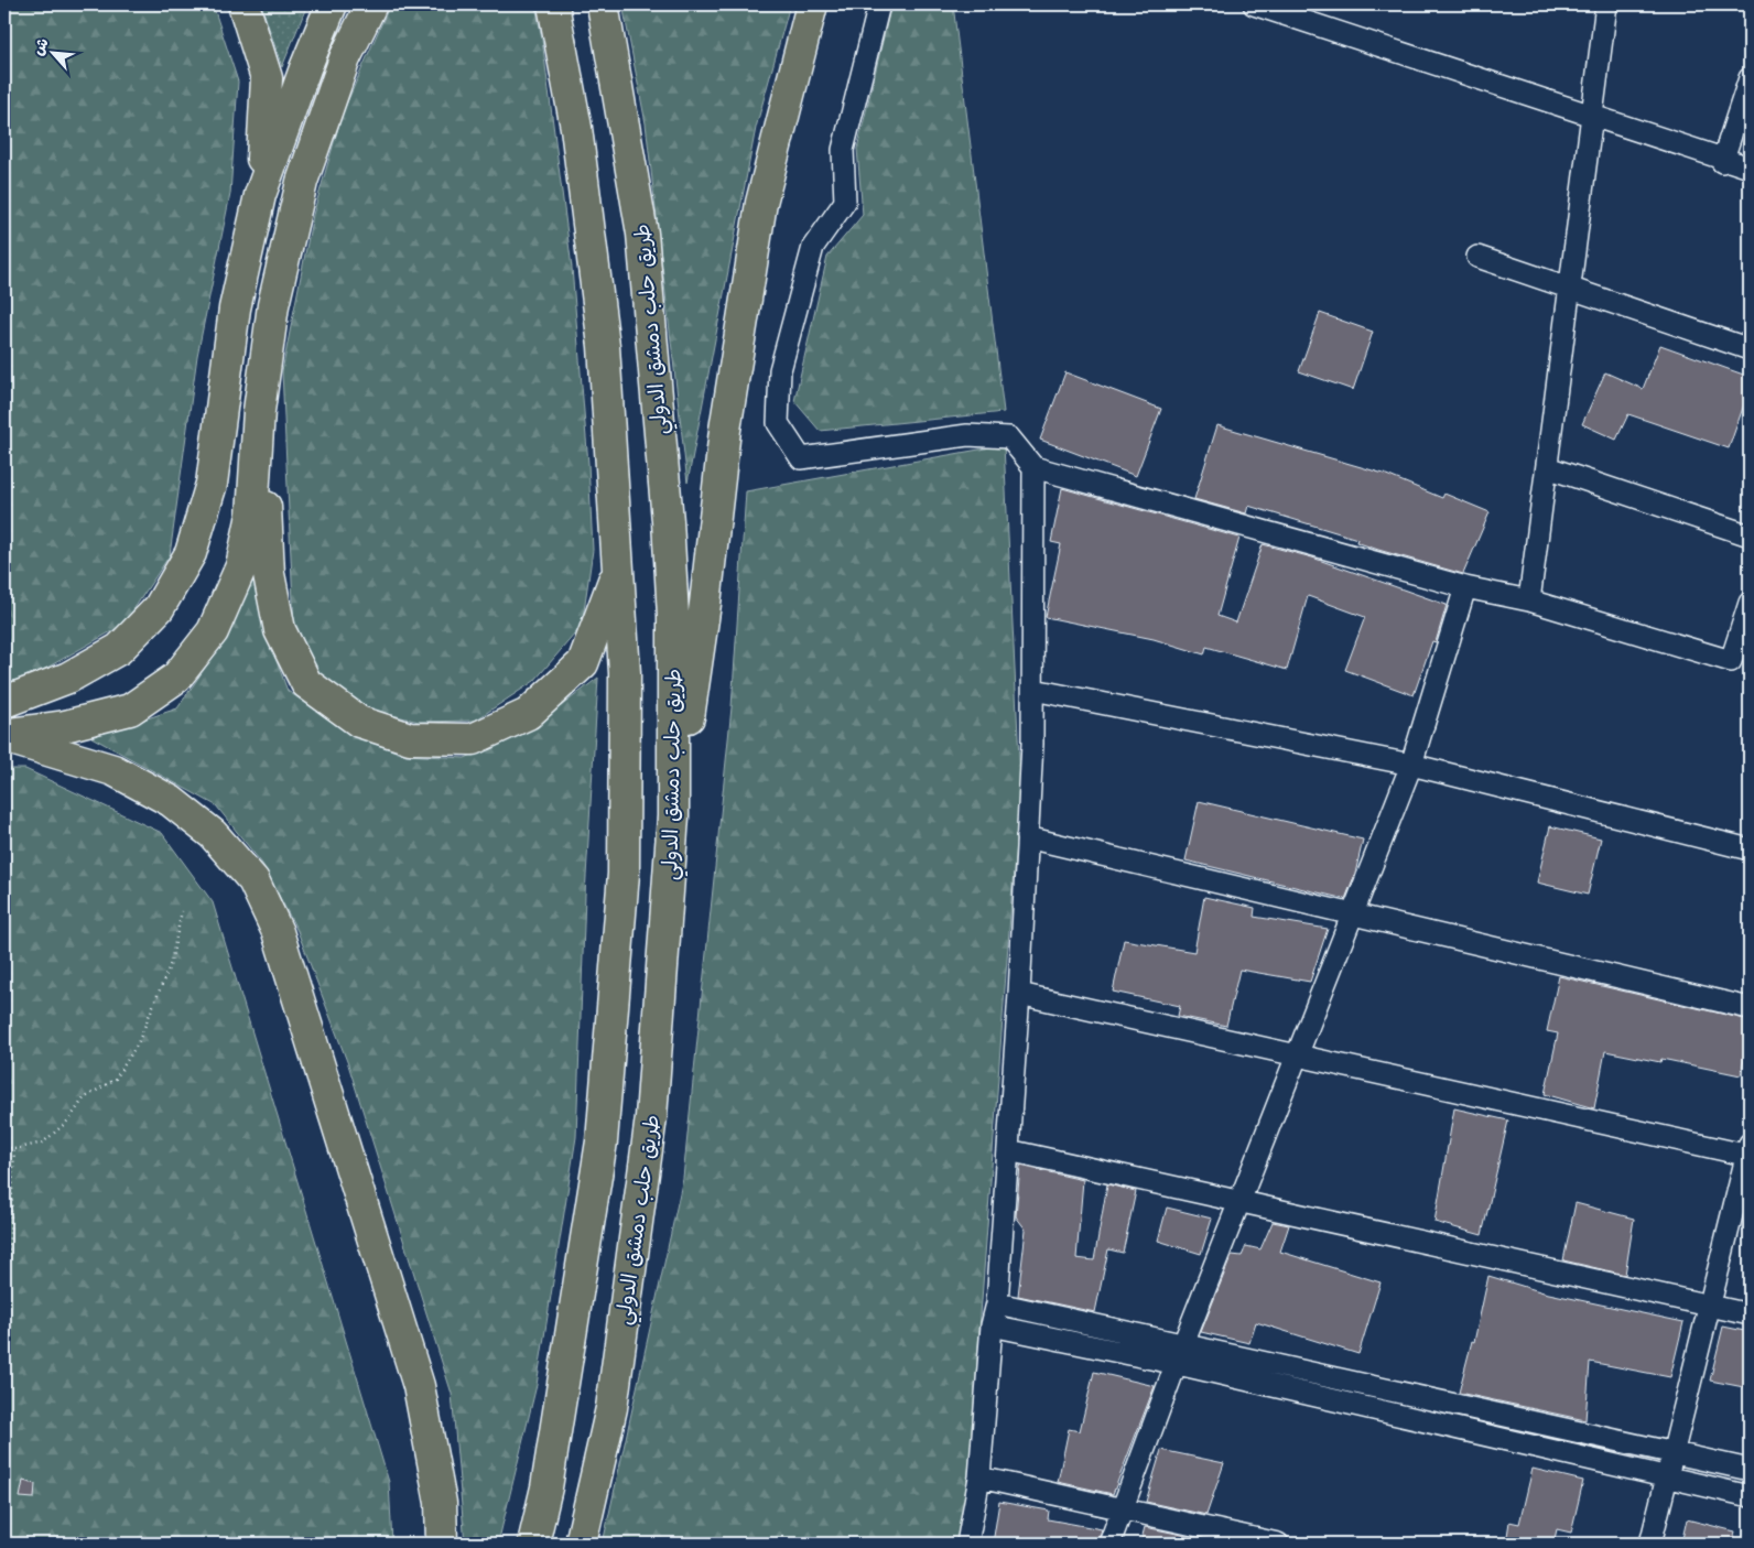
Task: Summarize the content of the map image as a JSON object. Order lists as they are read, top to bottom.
{
  "streets": {
    "highway": ["طريق حلب دمشق الدولي"]
  },
  "north": "top left"
}
